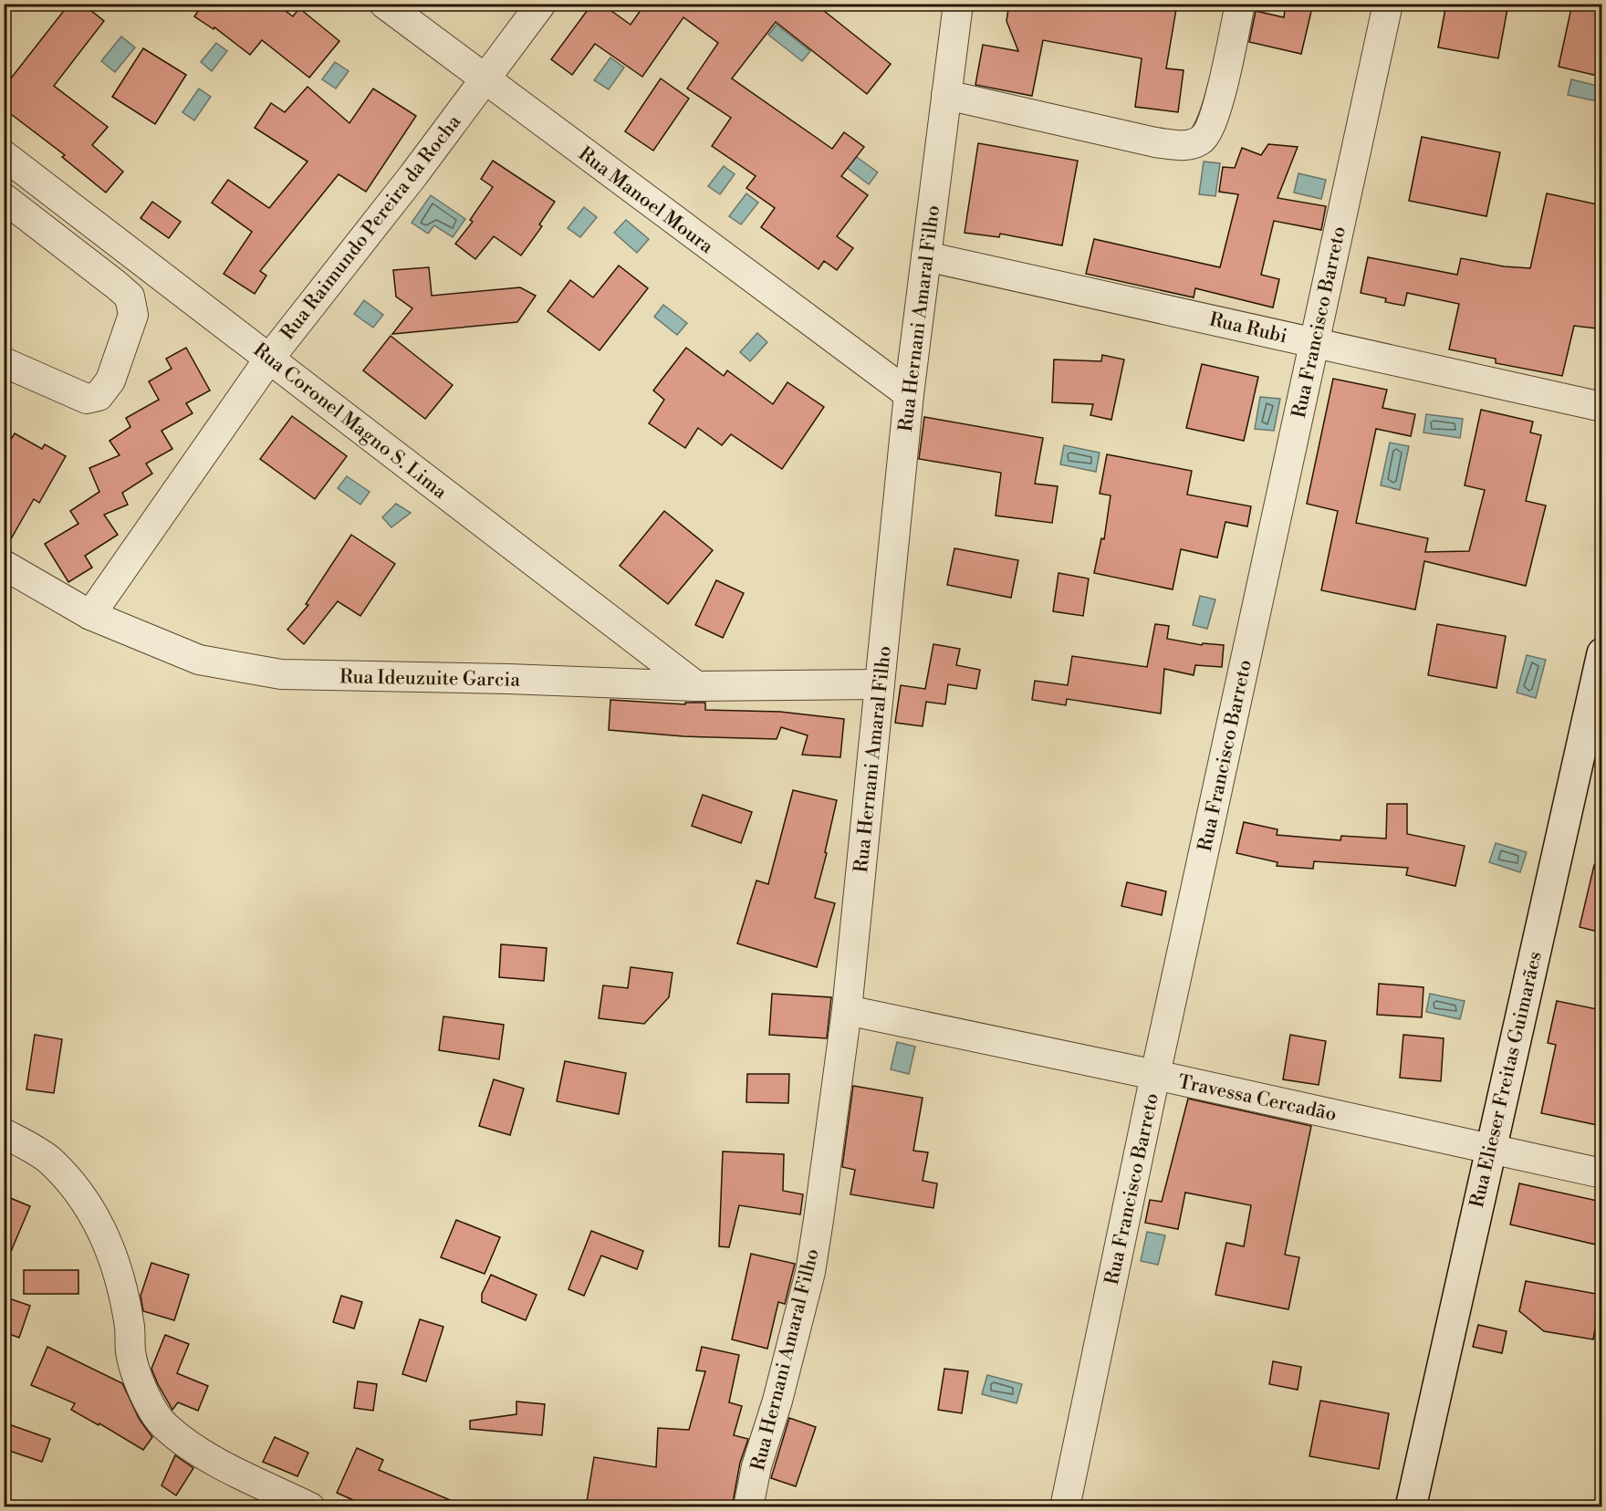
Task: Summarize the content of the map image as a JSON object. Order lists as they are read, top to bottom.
{
  "streets": {
    "street": [
      "Rua Manoel Moura",
      "Rua Raimundo Pereira da Rocha",
      "Rua Hernani Amaral Filho",
      "Rua Francisco Barreto",
      "Rua Rubi",
      "Rua Coronel Magno S. Lima",
      "Rua Ideuzuite Garcia",
      "Rua Elieser Freitas Guimarães",
      "Travessa Cercadão"
    ]
  },
  "crossings": [
    ["Rua Manoel Moura", "Rua Raimundo Pereira da Rocha"],
    ["Rua Manoel Moura", "Rua Hernani Amaral Filho"],
    ["Rua Raimundo Pereira da Rocha", "Rua Coronel Magno S. Lima"],
    ["Rua Raimundo Pereira da Rocha", "Rua Ideuzuite Garcia"],
    ["Rua Hernani Amaral Filho", "Rua Rubi"],
    ["Rua Hernani Amaral Filho", "Rua Ideuzuite Garcia"],
    ["Rua Hernani Amaral Filho", "Travessa Cercadão"],
    ["Rua Francisco Barreto", "Rua Rubi"],
    ["Rua Francisco Barreto", "Travessa Cercadão"],
    ["Rua Coronel Magno S. Lima", "Rua Ideuzuite Garcia"],
    ["Rua Elieser Freitas Guimarães", "Travessa Cercadão"]
  ]
}
